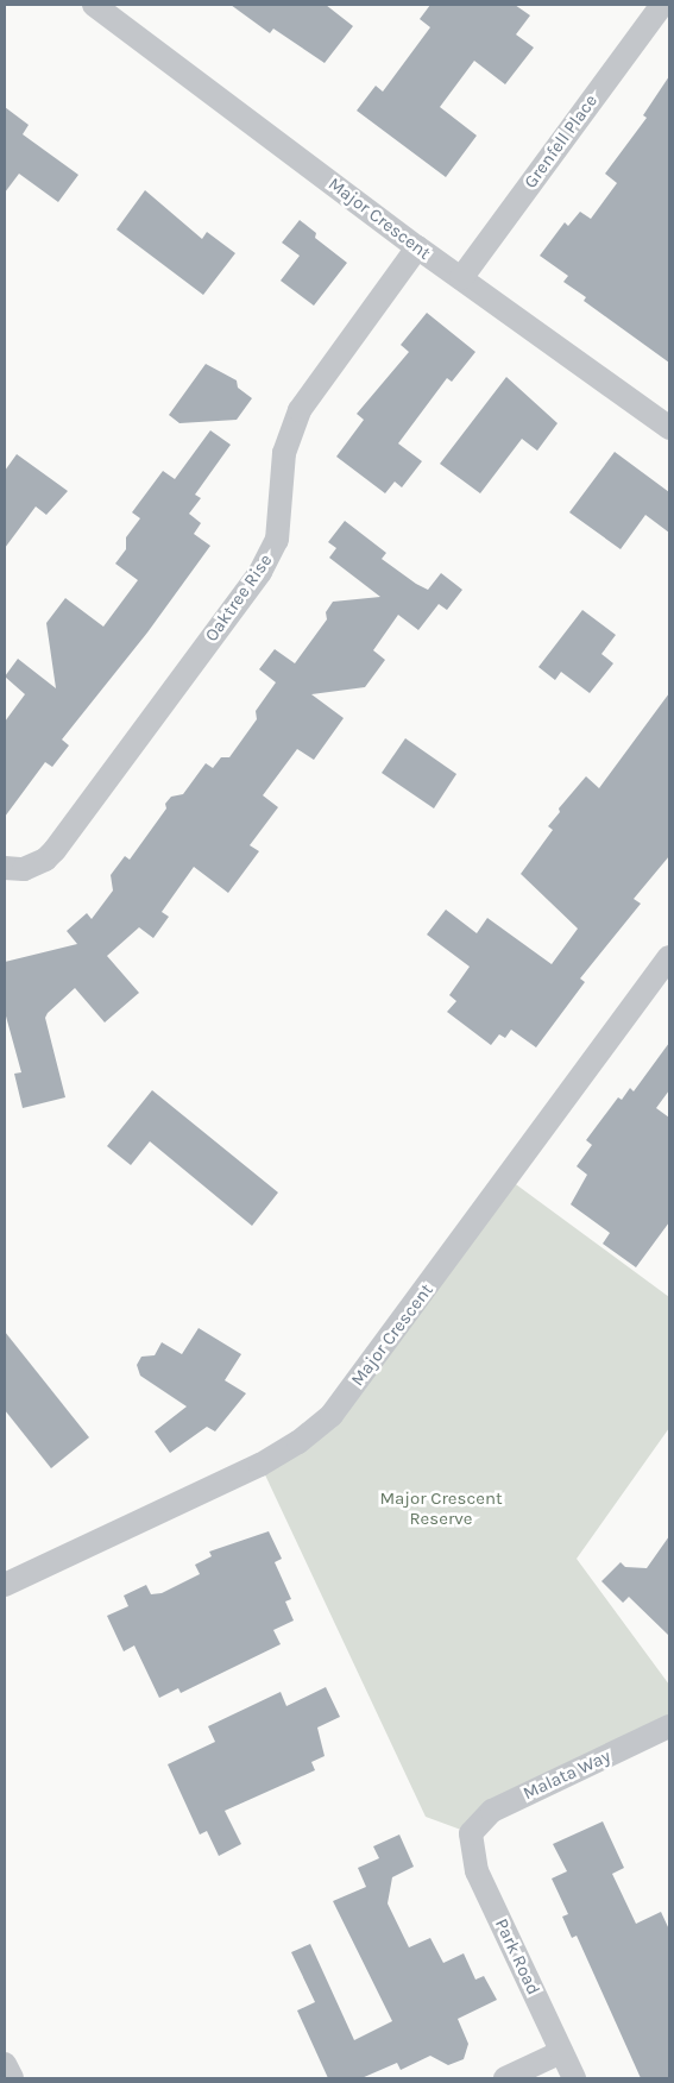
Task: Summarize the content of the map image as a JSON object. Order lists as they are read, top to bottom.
{
  "streets": {
    "street": [
      "Grenfell Place",
      "Major Crescent",
      "Oaktree Rise",
      "Malata Way",
      "Park Road"
    ]
  },
  "crossings": [
    ["Grenfell Place", "Major Crescent"],
    ["Major Crescent", "Oaktree Rise"],
    ["Malata Way", "Park Road"]
  ],
  "parks": ["Major Crescent Reserve"]
}
